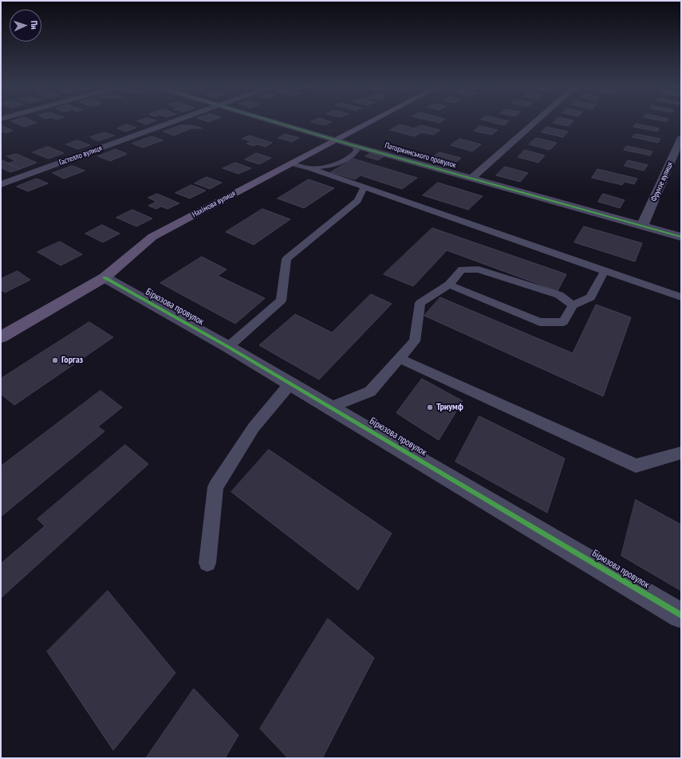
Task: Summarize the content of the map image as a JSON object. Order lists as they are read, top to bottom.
{
  "streets": {
    "main road": ["Нахімова вулиця"],
    "street": [
      "Гастелло вулиця",
      "Паторжинського провулок",
      "Фрунзе вулиця",
      "Бірюзова провулок"
    ]
  },
  "crossings": [
    ["Паторжинського провулок", "Фрунзе вулиця"],
    ["Паторжинського провулок", "Нахімова вулиця"],
    ["Нахімова вулиця", "Бірюзова провулок"]
  ],
  "places": ["Горгаз", "Триумф"],
  "north": "right"
}
